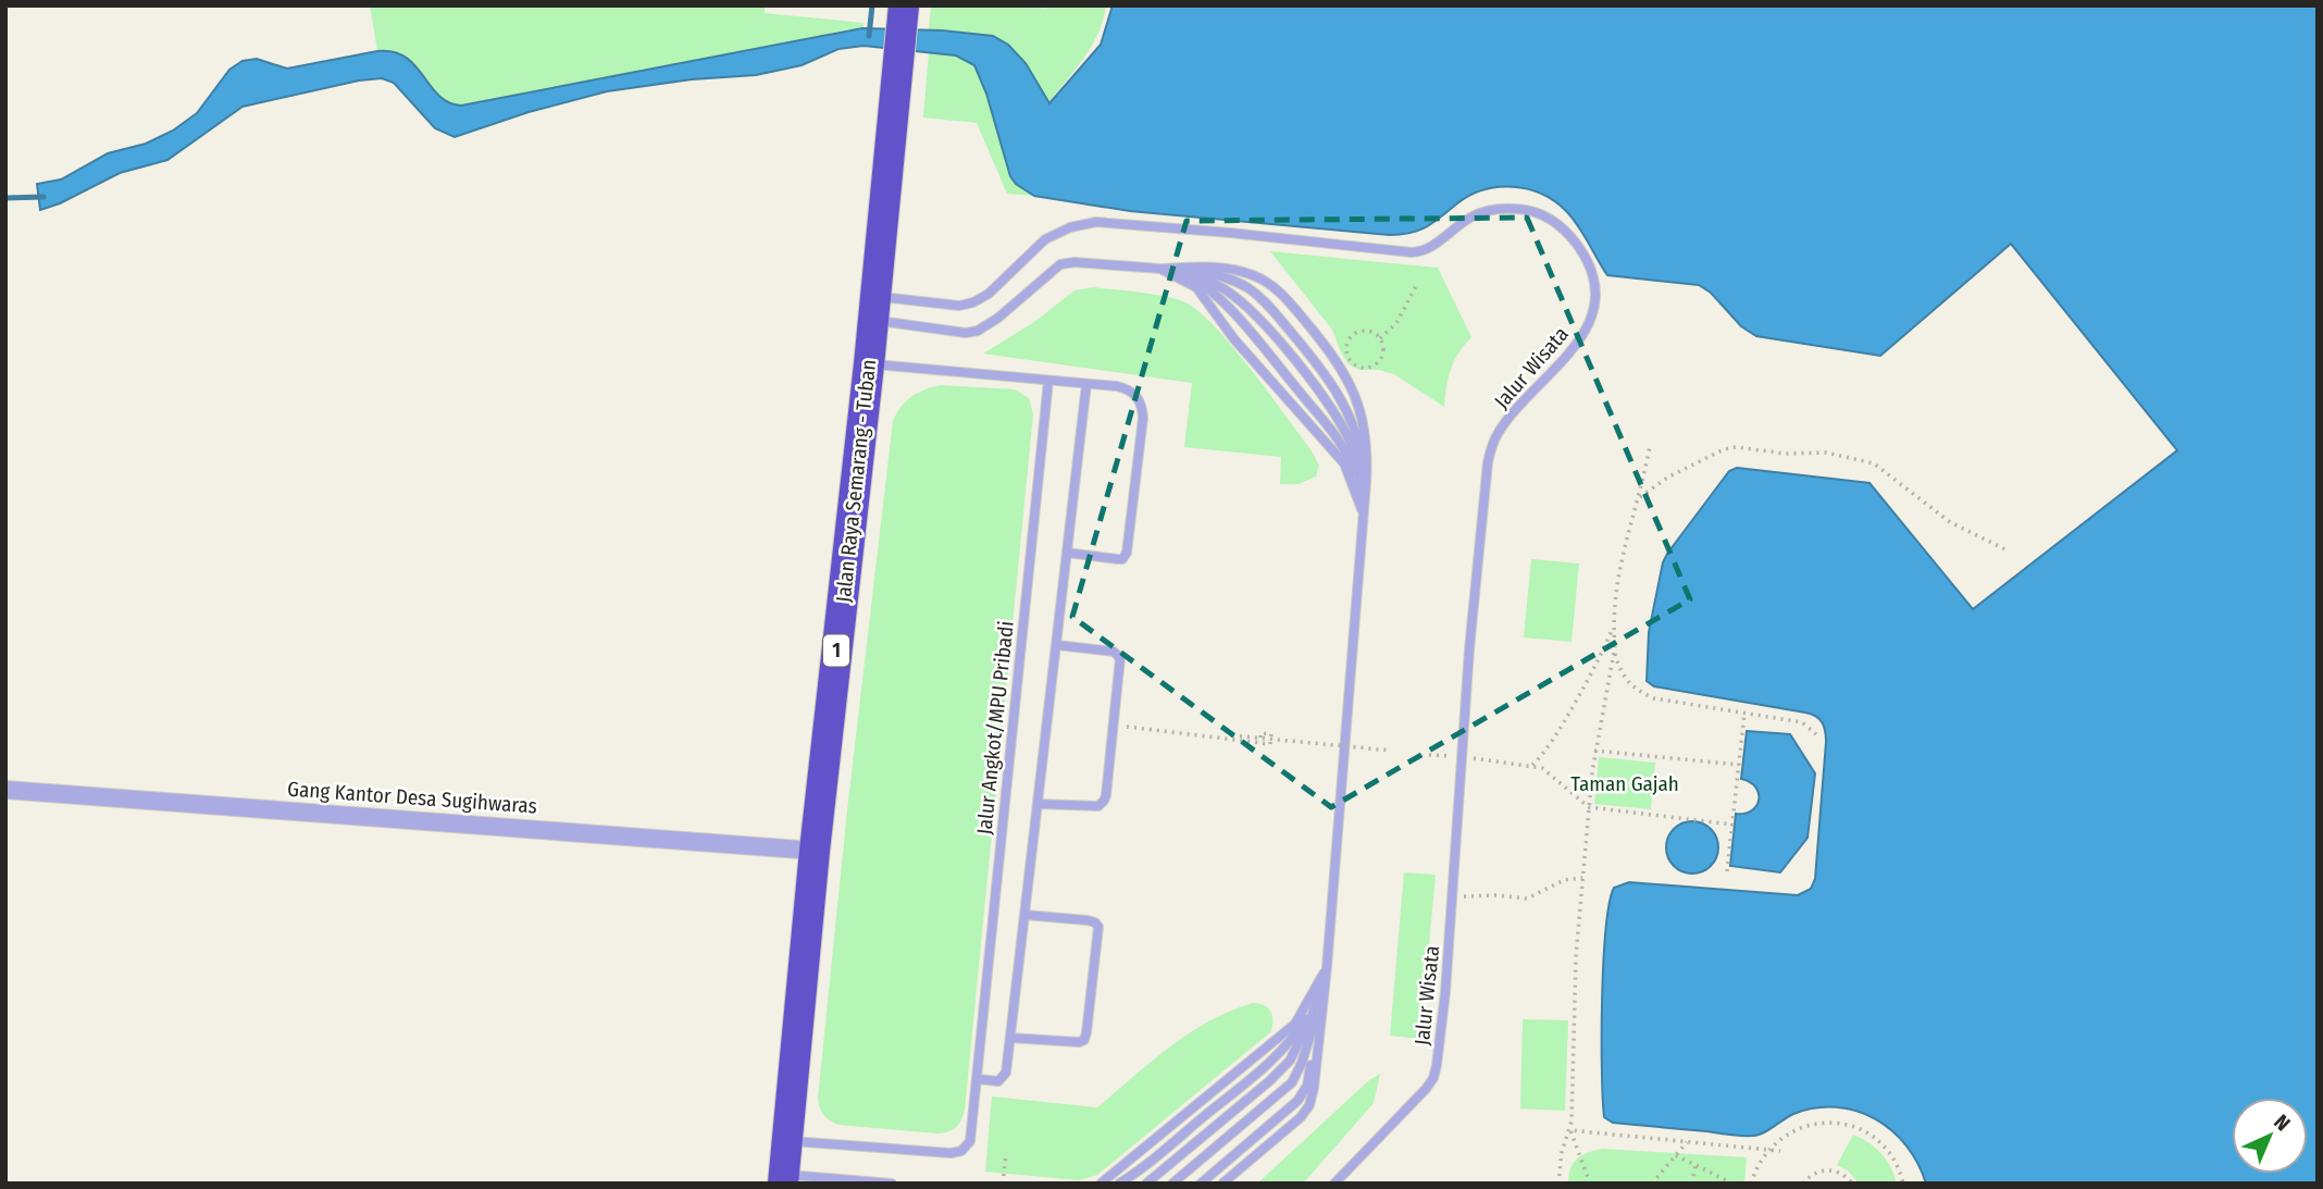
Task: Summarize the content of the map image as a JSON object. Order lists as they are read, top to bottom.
{
  "streets": {
    "highway": ["Jalan Raya Semarang - Tuban", "1"],
    "street": ["Gang Kantor Desa Sugihwaras"],
    "lane": ["Jalur Wisata", "Jalur Angkot/MPU Pribadi"]
  },
  "crossings": [
    ["Jalur Wisata", "Jalan Raya Semarang - Tuban"],
    ["Jalan Raya Semarang - Tuban", "Jalur Angkot/MPU Pribadi"],
    ["Jalan Raya Semarang - Tuban", "Gang Kantor Desa Sugihwaras"]
  ],
  "parks": ["Taman Gajah"],
  "north": "top right"
}
